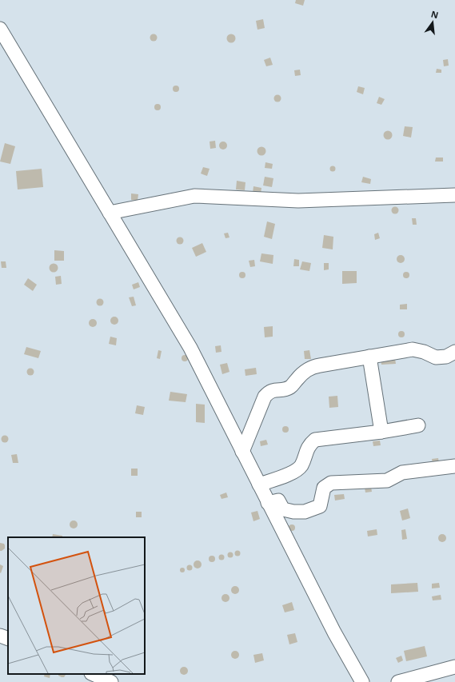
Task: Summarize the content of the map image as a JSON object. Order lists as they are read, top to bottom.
{
  "north": "top"
}
